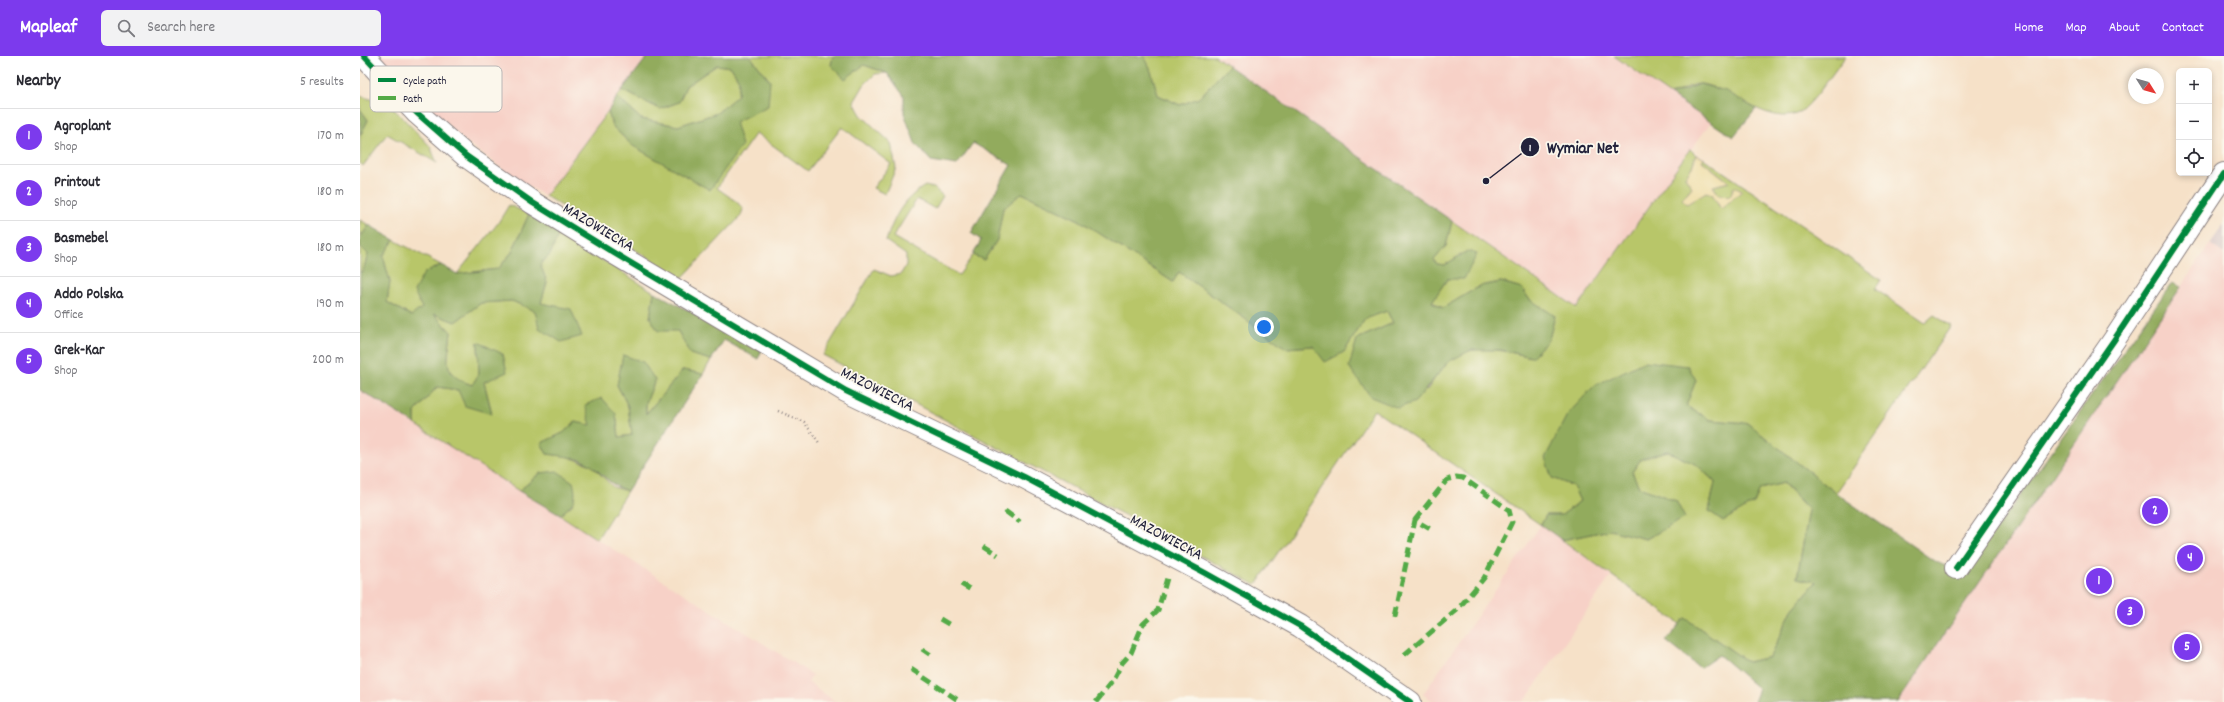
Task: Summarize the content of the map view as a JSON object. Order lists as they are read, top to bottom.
{
  "streets": {
    "street": ["MAZOWIECKA"]
  },
  "places": ["Wymiar Net"],
  "legend": ["Cycle path", "Path"],
  "north": "bottom right",
  "page": {
    "header": "Mapleaf",
    "search": "Search here",
    "nav": [
      "Home",
      "Map",
      "About",
      "Contact"
    ],
    "heading": ["Nearby", "5 results"],
    "map_buttons": ["+", "−"],
    "list": [
      {
        "mark": "1",
        "name": "Agroplant",
        "note": "Shop",
        "value": "170 m"
      },
      {
        "mark": "2",
        "name": "Printout",
        "note": "Shop",
        "value": "180 m"
      },
      {
        "mark": "3",
        "name": "Basmebel",
        "note": "Shop",
        "value": "180 m"
      },
      {
        "mark": "4",
        "name": "Addo Polska",
        "note": "Office",
        "value": "190 m"
      },
      {
        "mark": "5",
        "name": "Grek-Kar",
        "note": "Shop",
        "value": "200 m"
      }
    ],
    "pins": [
      "2",
      "4",
      "1",
      "3",
      "5"
    ]
  }
}
